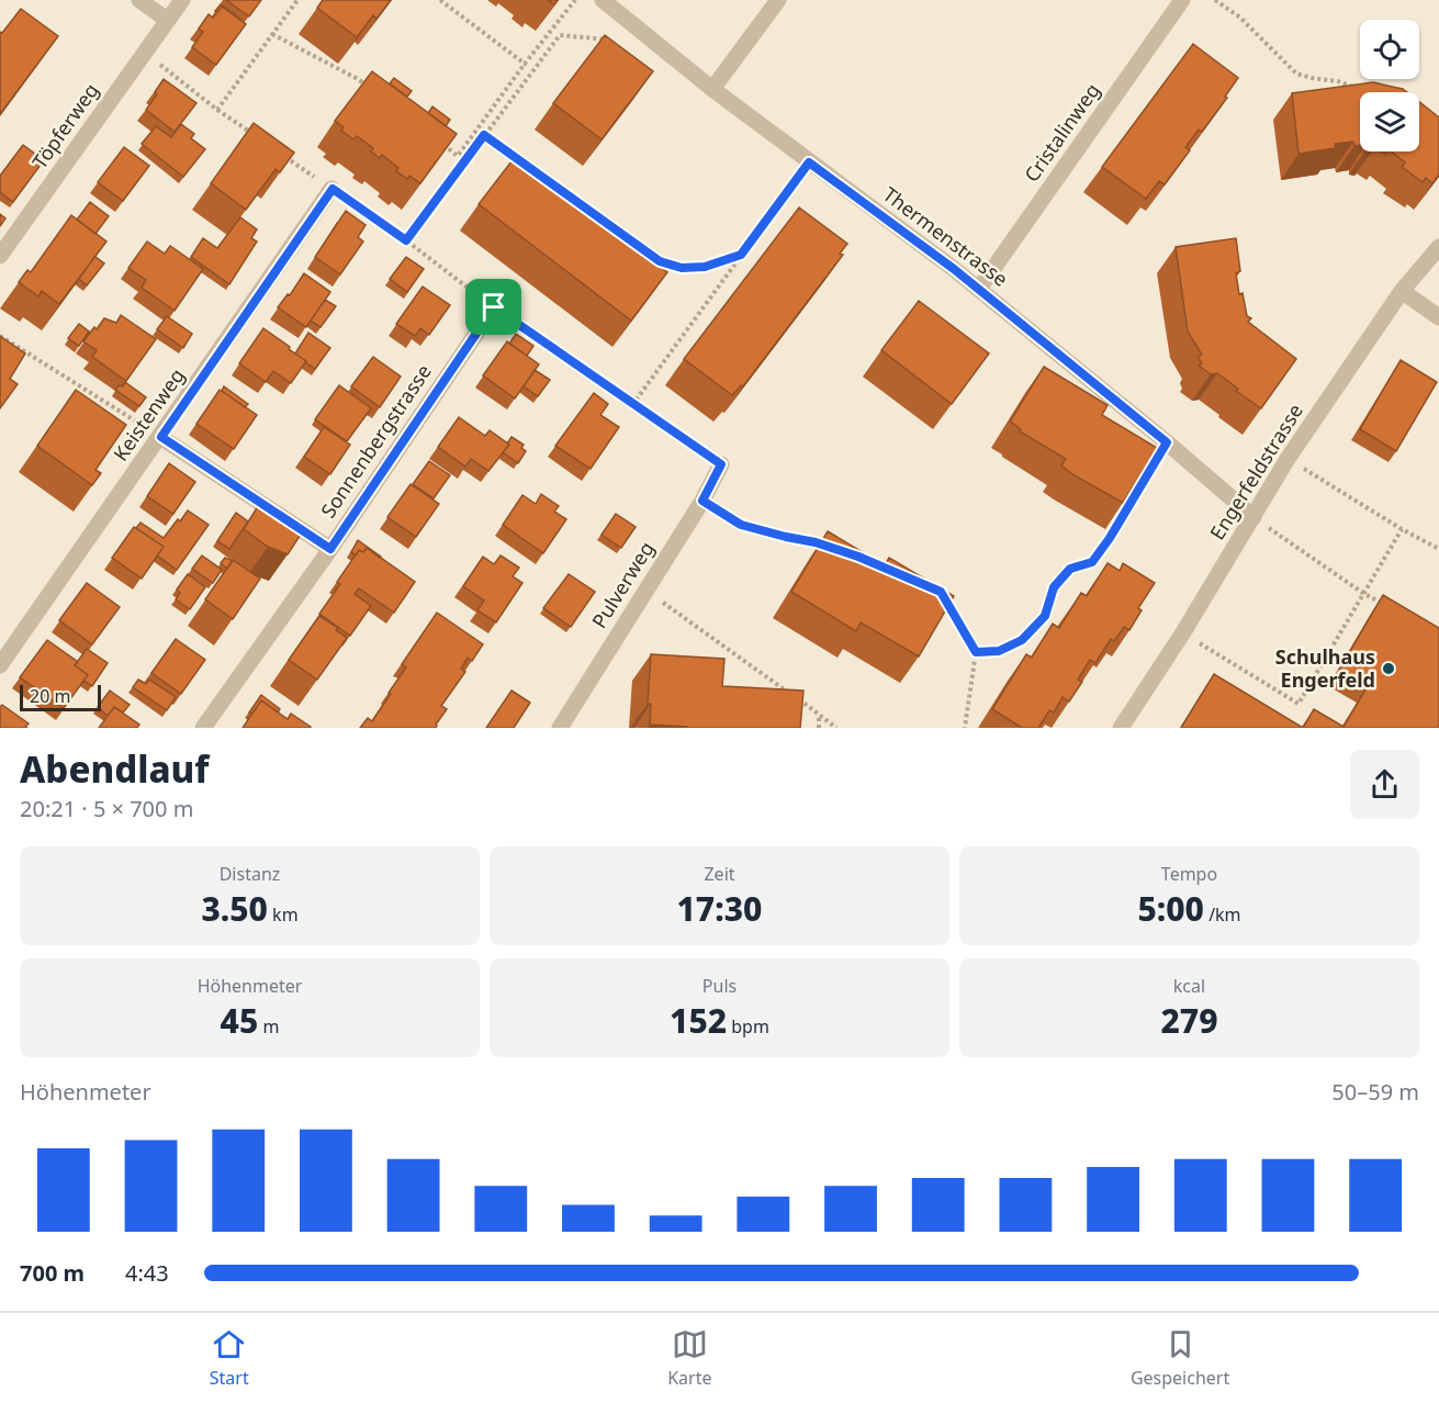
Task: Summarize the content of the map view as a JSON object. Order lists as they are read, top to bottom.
{
  "streets": {
    "street": [
      "Töpferweg",
      "Cristalinweg",
      "Thermenstrasse",
      "Keistenweg",
      "Sonnenbergstrasse",
      "Engerfeldstrasse",
      "Pulverweg"
    ]
  },
  "crossings": [
    ["Cristalinweg", "Thermenstrasse"],
    ["Thermenstrasse", "Engerfeldstrasse"]
  ],
  "places": ["Schulhaus Engerfeld"],
  "scale_bar": "20 m",
  "page": {
    "scale": "20 m",
    "heading": ["Abendlauf", "20:21 · 5 × 700 m"],
    "stats": [
      ["Distanz", "3.50 km"],
      ["Zeit", "17:30"],
      ["Tempo", "5:00 /km"],
      ["Höhenmeter", "45 m"],
      ["Puls", "152 bpm"],
      ["kcal", "279"]
    ],
    "chart": ["Höhenmeter", "50–59 m"],
    "list": [
      {
        "name": "700 m",
        "note": "4:43"
      }
    ],
    "tabs": ["Start", "Karte", "Gespeichert"]
  }
}
